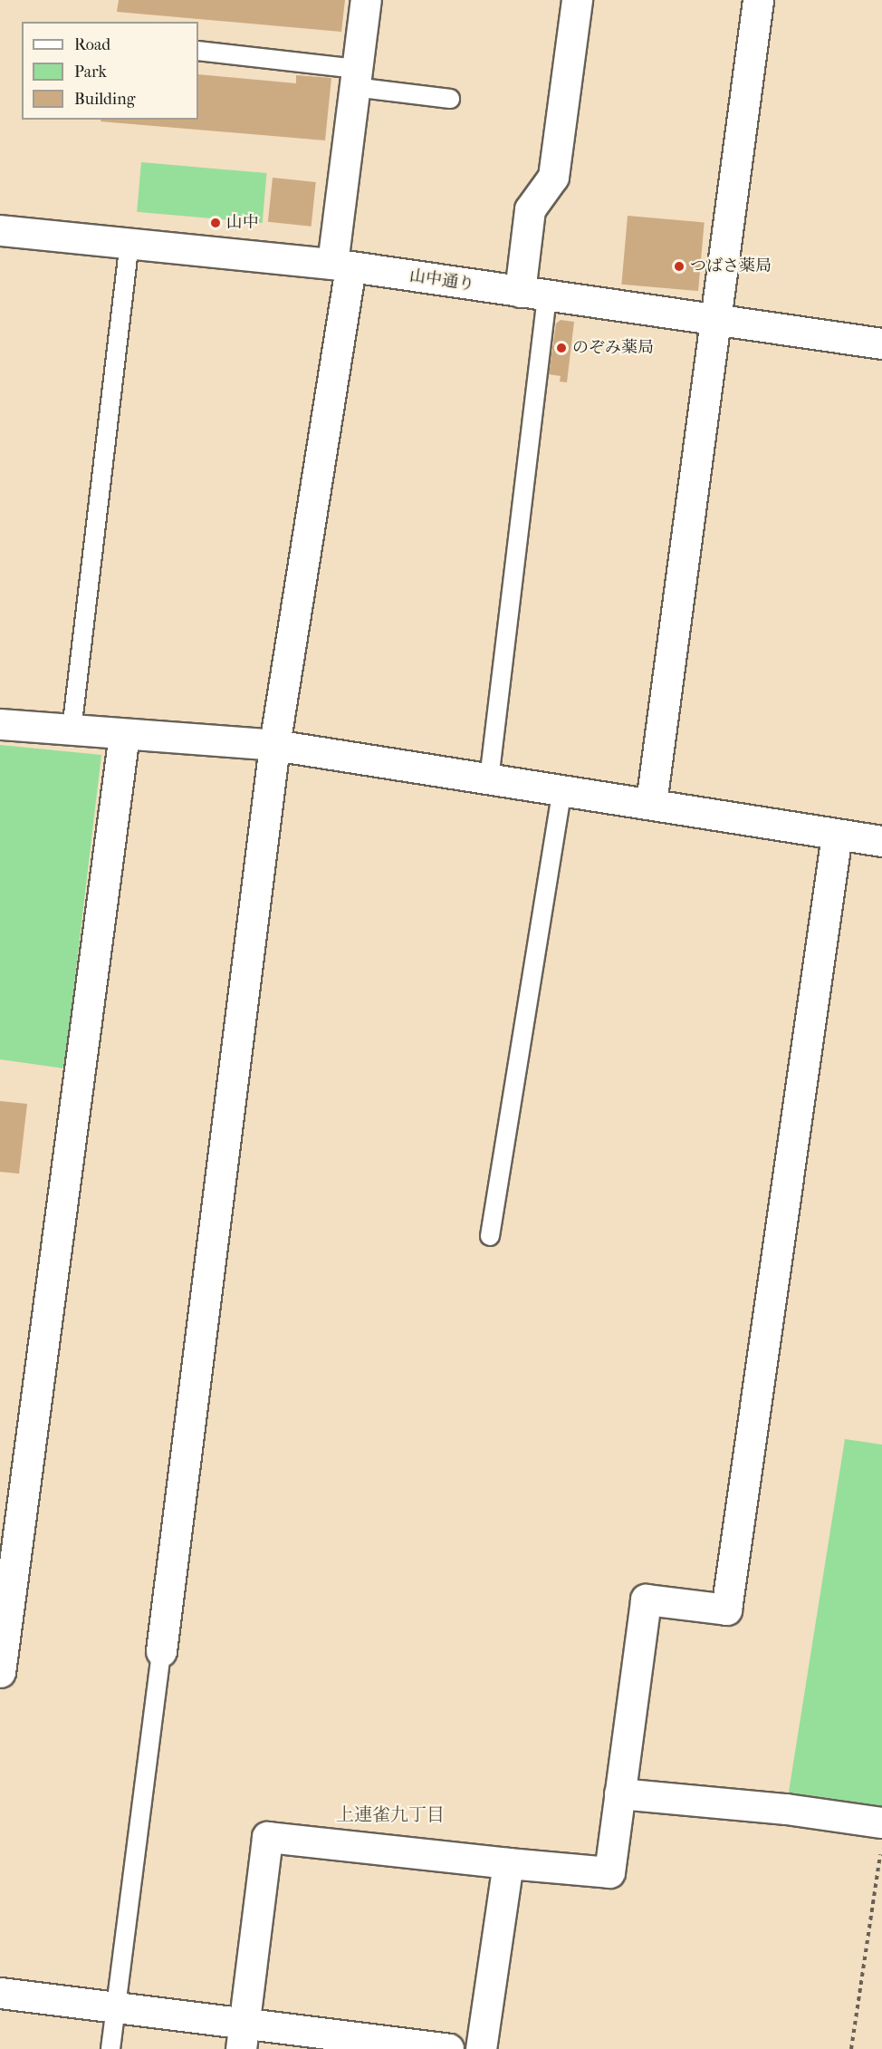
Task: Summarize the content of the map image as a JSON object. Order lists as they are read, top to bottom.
{
  "streets": {
    "street": ["山中通り"]
  },
  "districts": ["上連雀九丁目"],
  "places": ["山中", "つばさ薬局", "のぞみ薬局"],
  "legend": ["Road", "Park", "Building"]
}
